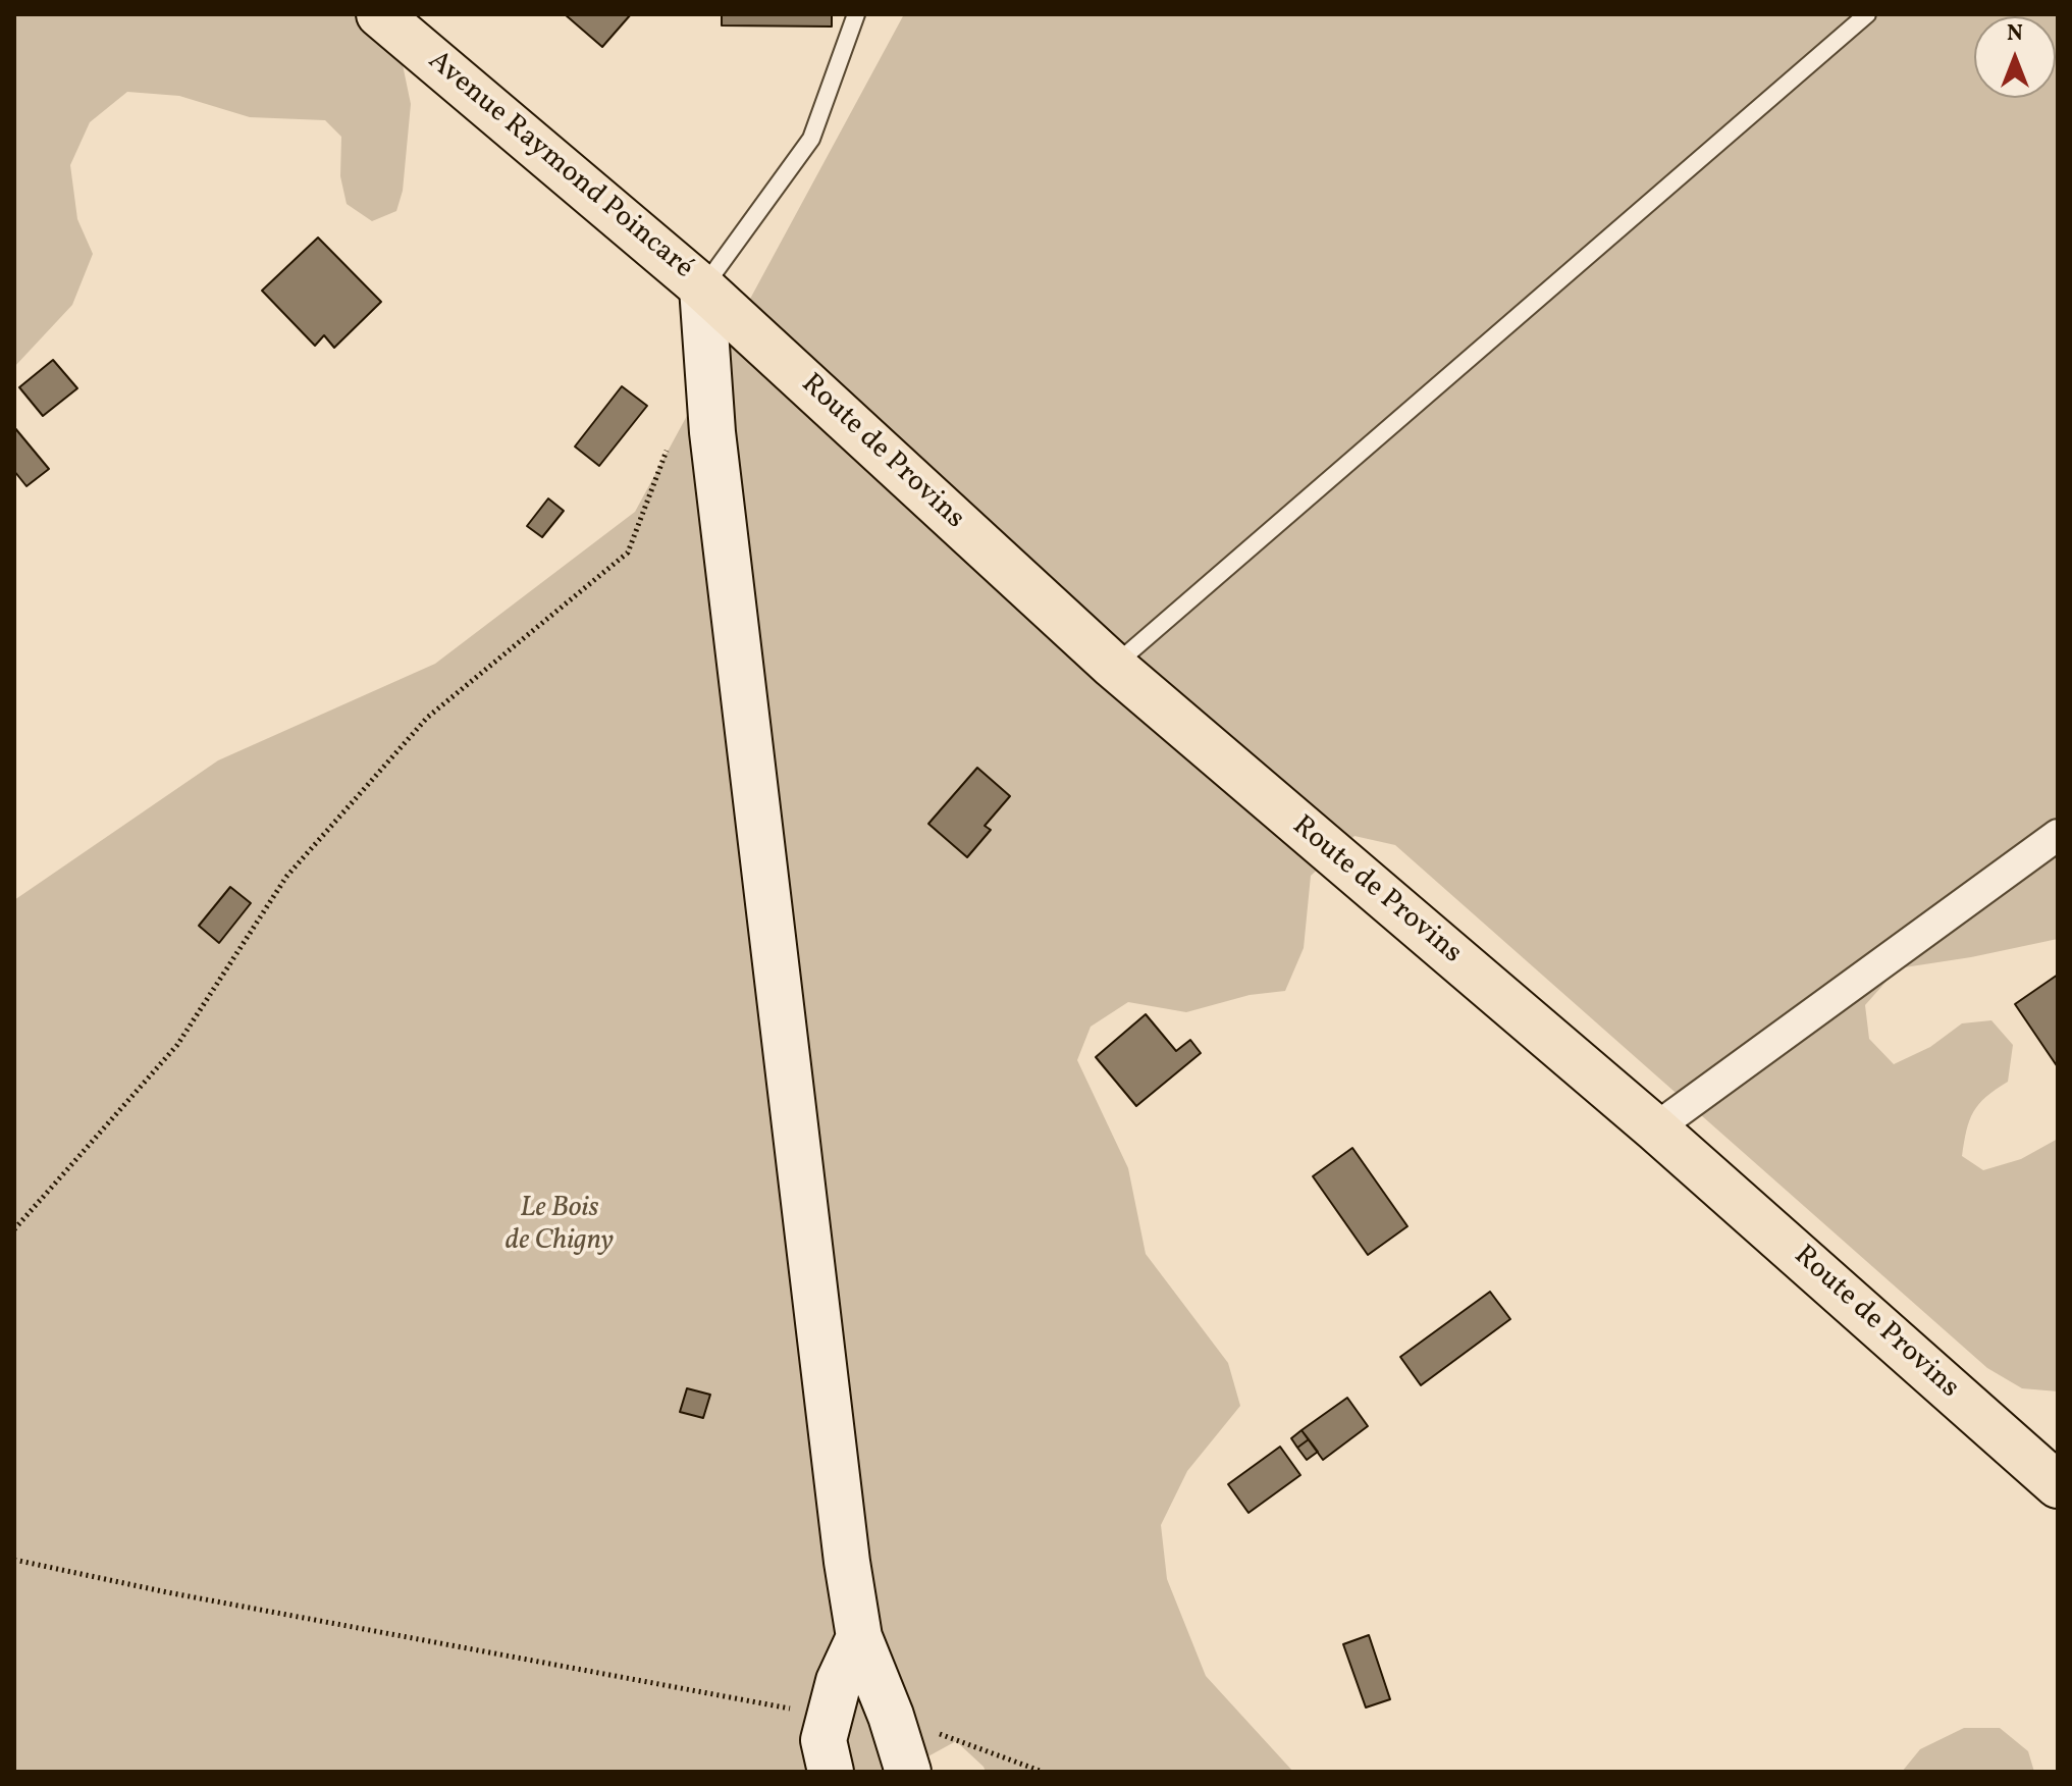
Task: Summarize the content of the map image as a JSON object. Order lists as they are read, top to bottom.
{
  "streets": {
    "main road": ["Avenue Raymond Poincaré", "Route de Provins"]
  },
  "crossings": [
    ["Avenue Raymond Poincaré", "Route de Provins"]
  ],
  "parks": ["Le Bois de Chigny"],
  "north": "top"
}
